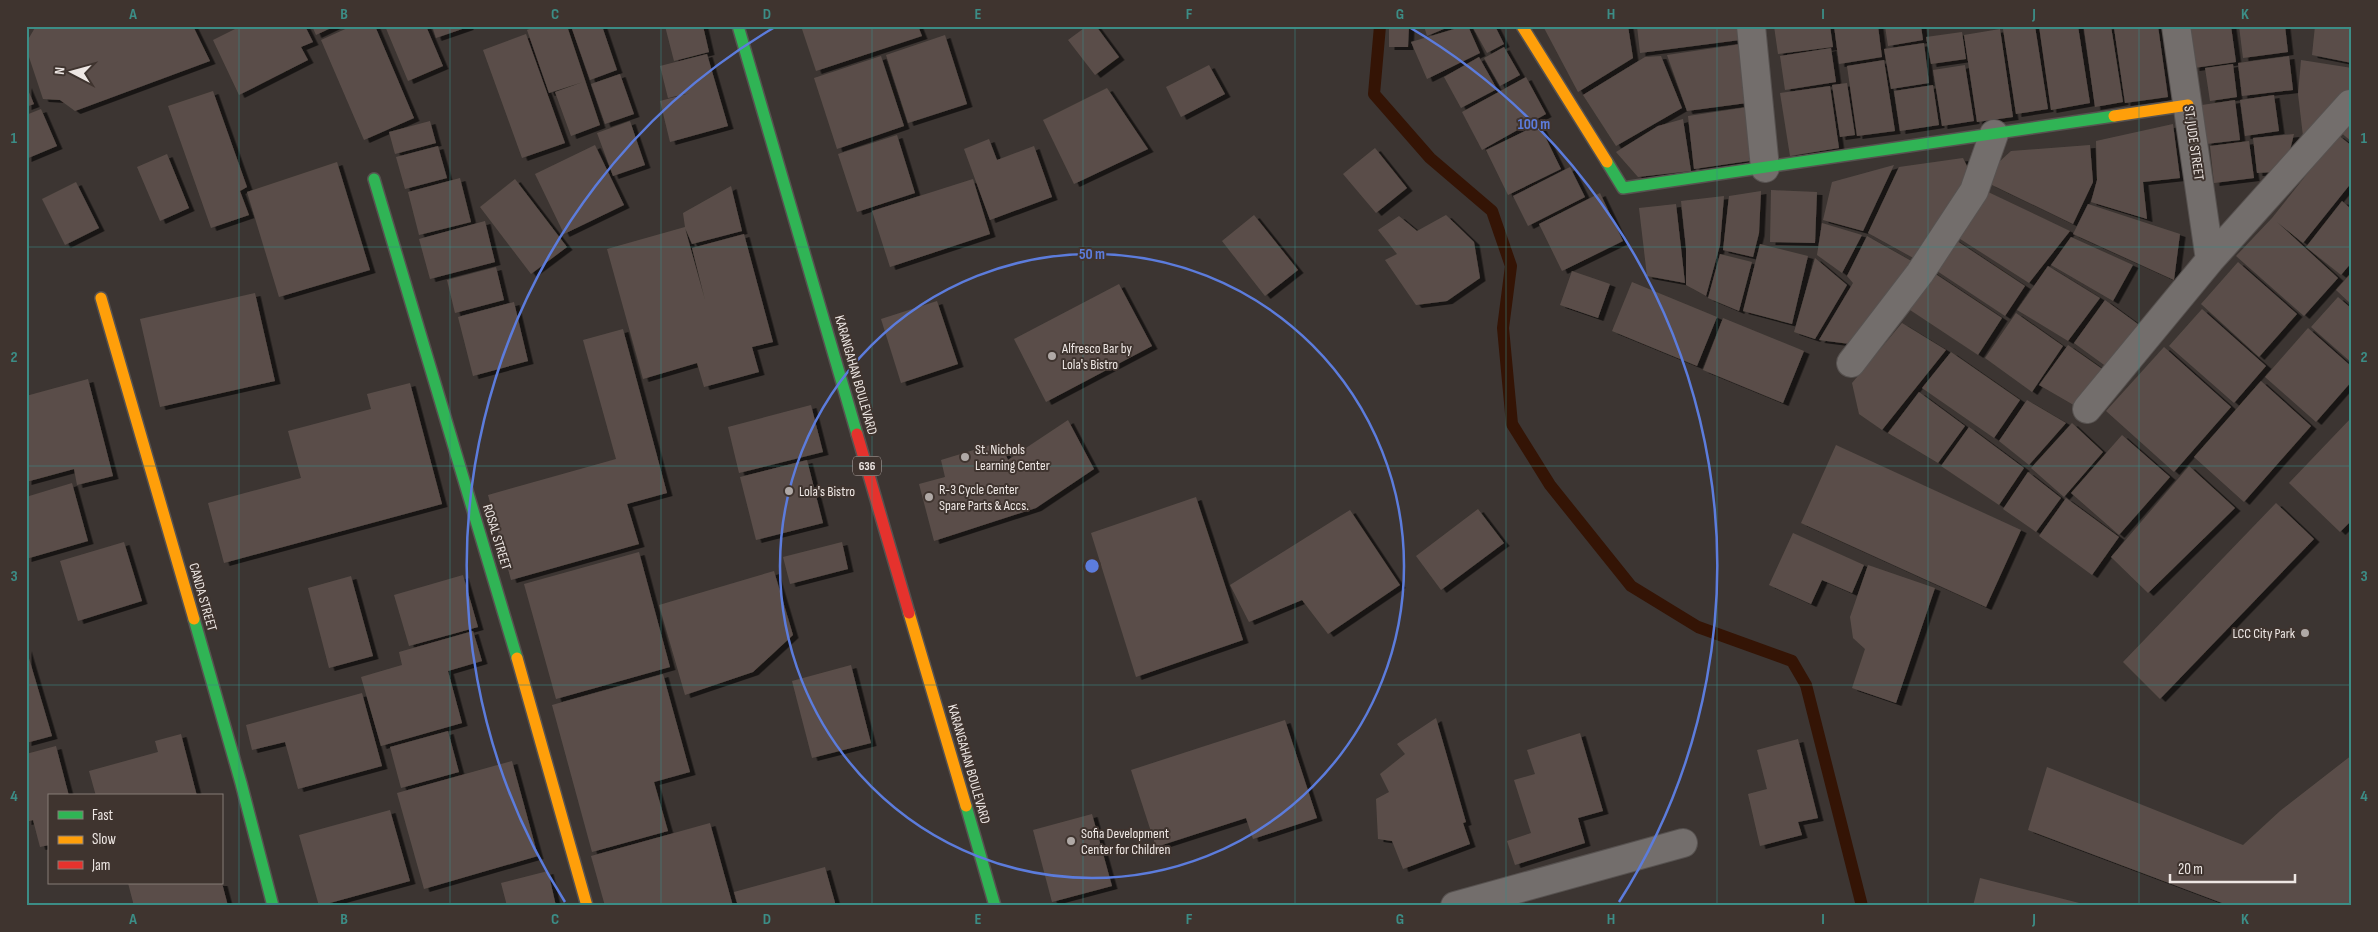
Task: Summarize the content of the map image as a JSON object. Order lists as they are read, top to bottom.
{
  "streets": {
    "street": [
      "ST. JUDE STREET",
      "KARANGAHAN BOULEVARD",
      "636",
      "ROSAL STREET",
      "CANDA STREET"
    ]
  },
  "places": [
    "Alfresco Bar by Lola's Bistro",
    "St. Nichols Learning Center",
    "Lola's Bistro",
    "R-3 Cycle Center Spare Parts & Accs.",
    "LCC City Park",
    "Sofia Development Center for Children"
  ],
  "legend": ["Fast", "Slow", "Jam"],
  "scale_bar": "20 m",
  "north": "left",
  "grid": {
    "columns": [
      "A",
      "B",
      "C",
      "D",
      "E",
      "F",
      "G",
      "H",
      "I",
      "J",
      "K"
    ],
    "rows": [
      "1",
      "2",
      "3",
      "4"
    ]
  },
  "rings": ["100 m", "50 m"]
}
